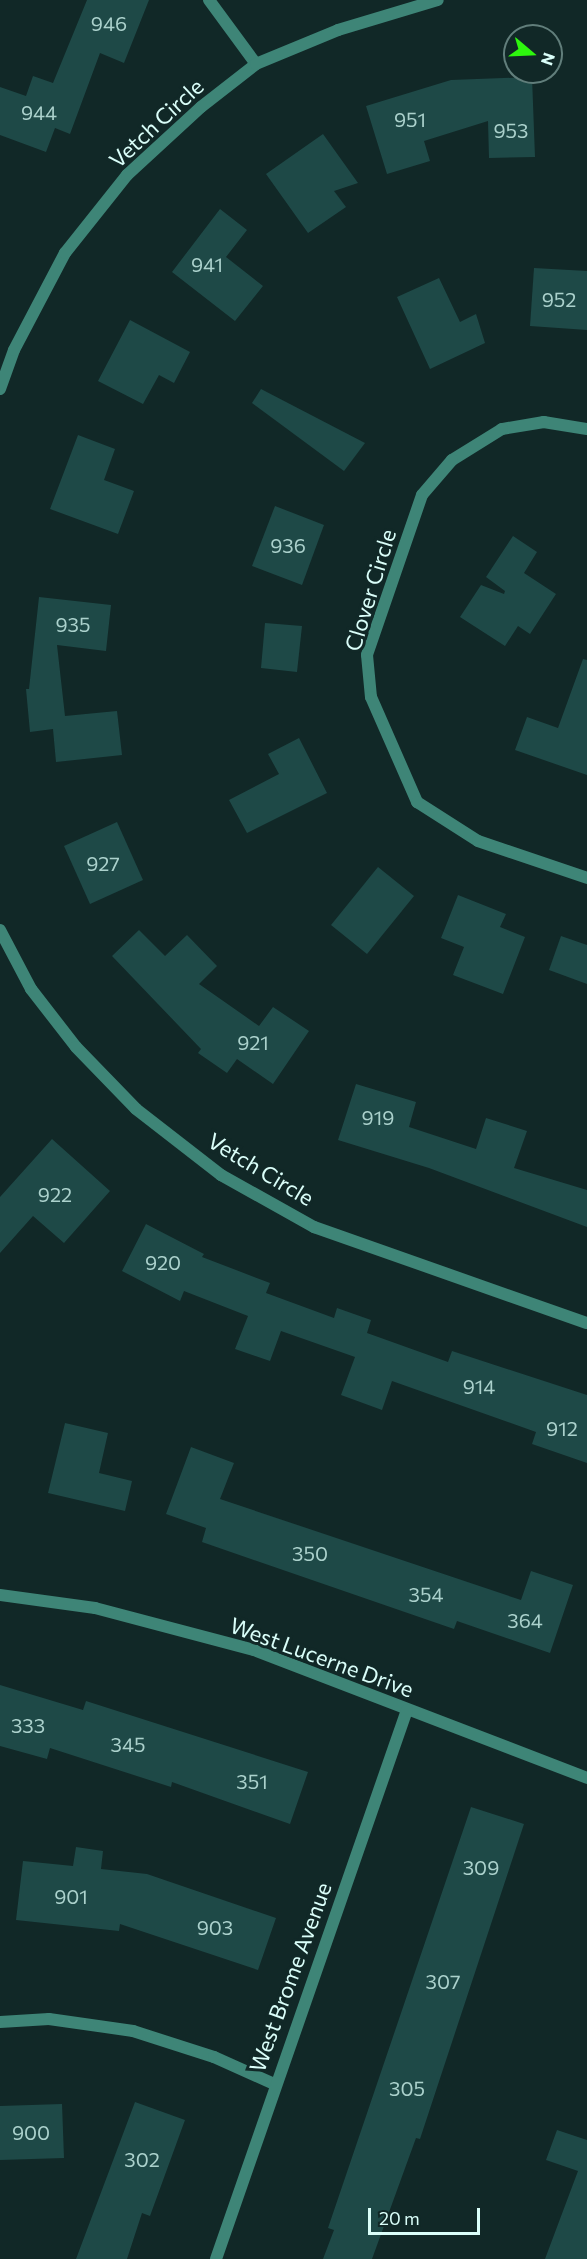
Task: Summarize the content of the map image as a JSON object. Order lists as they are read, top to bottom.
{
  "streets": {
    "street": [
      "Vetch Circle",
      "Clover Circle",
      "West Lucerne Drive",
      "West Brome Avenue"
    ]
  },
  "crossings": [
    ["West Lucerne Drive", "West Brome Avenue"]
  ],
  "house_numbers": [
    "946",
    "944",
    "951",
    "953",
    "941",
    "952",
    "936",
    "935",
    "927",
    "921",
    "919",
    "922",
    "920",
    "914",
    "912",
    "350",
    "354",
    "364",
    "333",
    "345",
    "351",
    "309",
    "901",
    "903",
    "307",
    "305",
    "900",
    "302"
  ],
  "scale_bar": "20 m",
  "north": "right"
}
